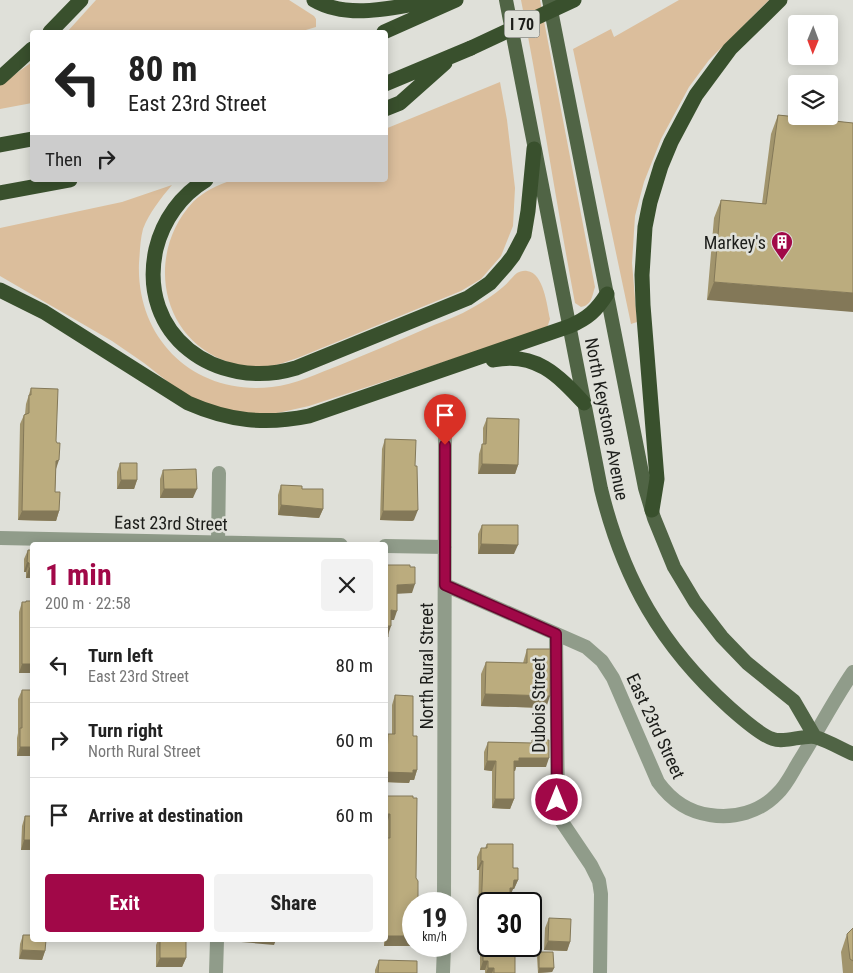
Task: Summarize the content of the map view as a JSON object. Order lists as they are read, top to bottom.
{
  "streets": {
    "highway": ["I 70"],
    "main road": ["North Keystone Avenue"],
    "street": ["East 23rd Street", "North Rural Street", "Dubois Street"]
  },
  "crossings": [
    ["North Keystone Avenue", "East 23rd Street"],
    ["East 23rd Street", "North Rural Street"],
    ["East 23rd Street", "Dubois Street"]
  ],
  "places": {
    "building": ["Markey's"]
  },
  "north": "bottom",
  "page": {
    "turn": ["80 m", "East 23rd Street"],
    "then": "Then",
    "heading": ["1 min", "200 m · 22:58"],
    "list": [
      {
        "name": "Turn left",
        "note": "East 23rd Street",
        "value": "80 m"
      },
      {
        "name": "Turn right",
        "note": "North Rural Street",
        "value": "60 m"
      },
      {
        "name": "Arrive at destination",
        "value": "60 m"
      }
    ],
    "buttons": ["Exit", "Share"],
    "speed": "19 km/h",
    "limit": "30"
  }
}
